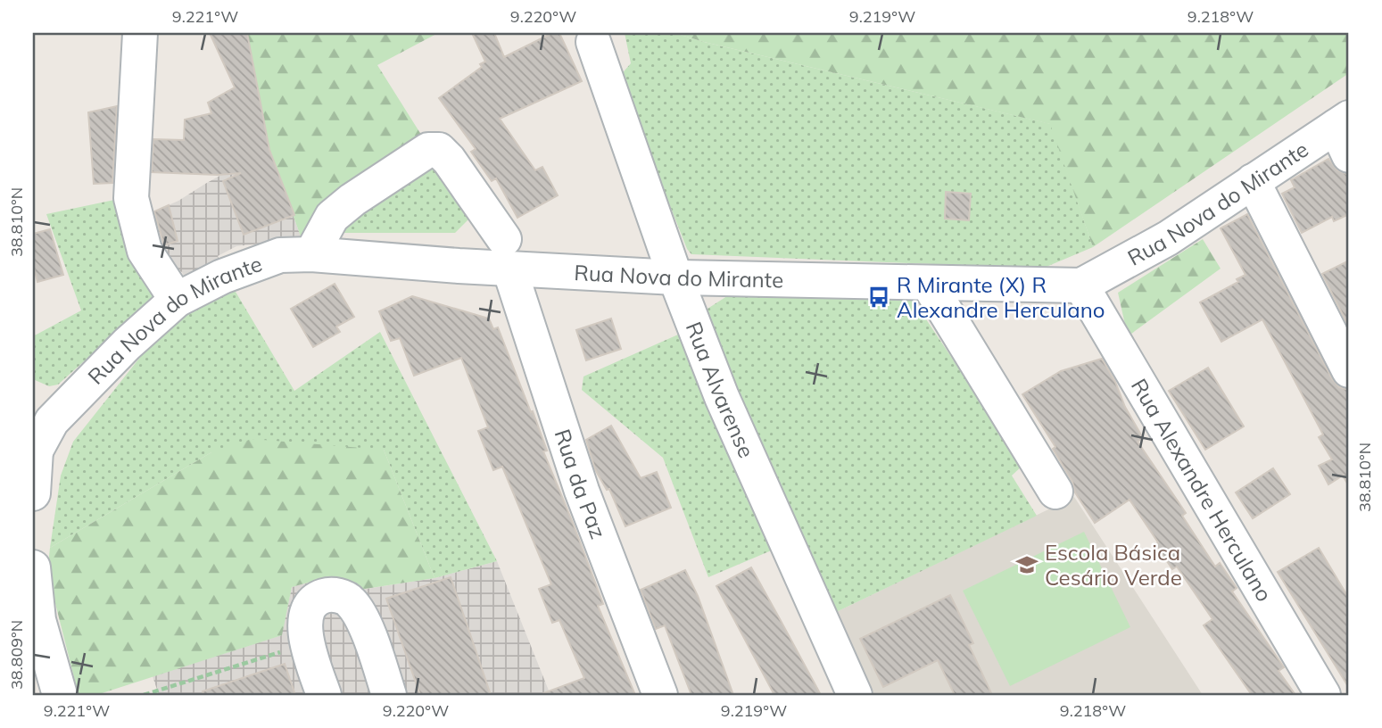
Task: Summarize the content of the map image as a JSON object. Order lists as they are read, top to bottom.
{
  "streets": {
    "street": [
      "Rua Nova do Mirante",
      "Rua Alvarense",
      "Rua da Paz",
      "Rua Alexandre Herculano"
    ]
  },
  "crossings": [
    ["Rua Nova do Mirante", "Rua Alvarense"],
    ["Rua Nova do Mirante", "Rua da Paz"],
    ["Rua Nova do Mirante", "Rua Alexandre Herculano"]
  ],
  "places": {
    "bus stop": ["R Mirante (X) R Alexandre Herculano"],
    "school or university": ["Escola Básica Cesário Verde"]
  },
  "coordinates": [
    "9.221°W",
    "9.220°W",
    "9.219°W",
    "9.218°W",
    "38.810°N",
    "38.809°N"
  ]
}
